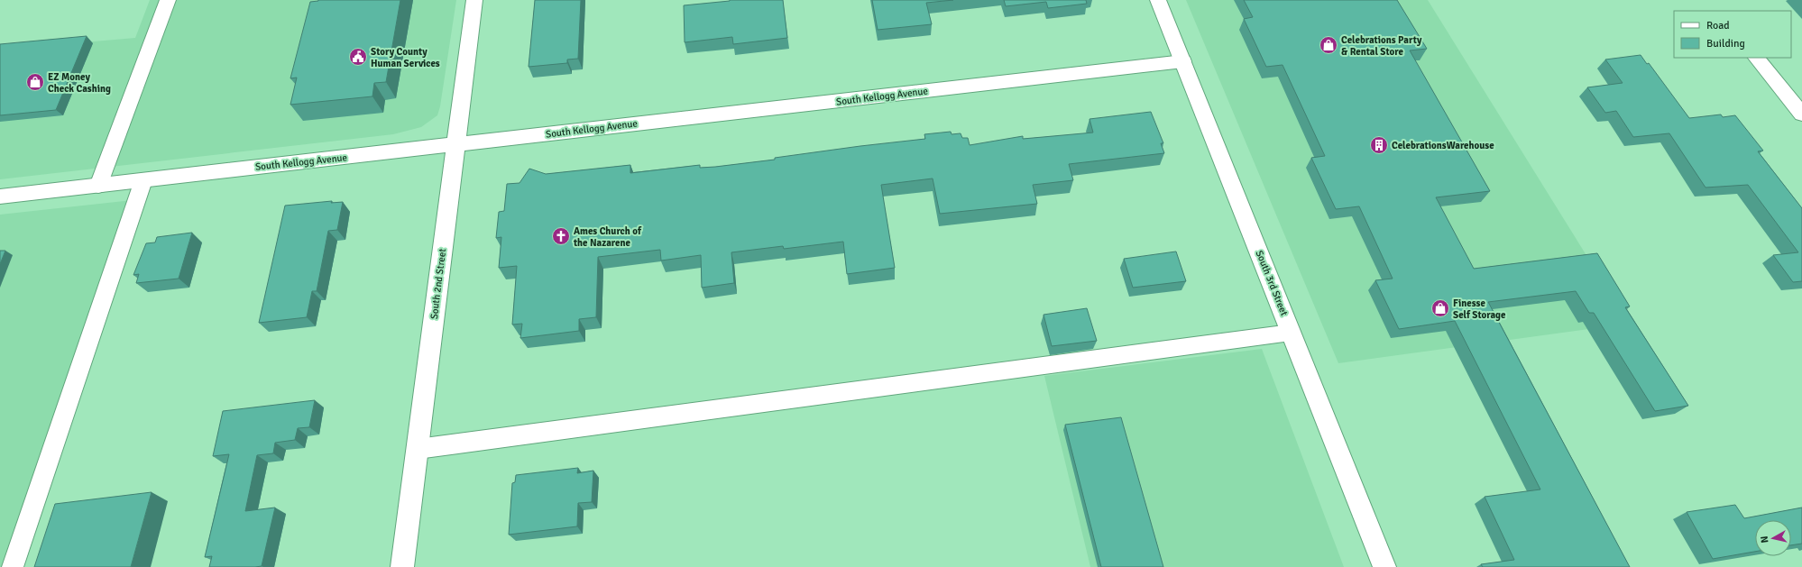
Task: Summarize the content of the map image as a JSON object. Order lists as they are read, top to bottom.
{
  "streets": {
    "street": ["South Kellogg Avenue", "South 3rd Street", "South 2nd Street"]
  },
  "crossings": [
    ["South Kellogg Avenue", "South 3rd Street"],
    ["South Kellogg Avenue", "South 2nd Street"]
  ],
  "places": {
    "shop": ["Celebrations Party & Rental Store", "EZ Money Check Cashing", "Finesse Self Storage"],
    "public building": ["Story County Human Services"],
    "building": ["CelebrationsWarehouse"],
    "church": ["Ames Church of the Nazarene"]
  },
  "legend": ["Road", "Building"],
  "north": "left"
}
